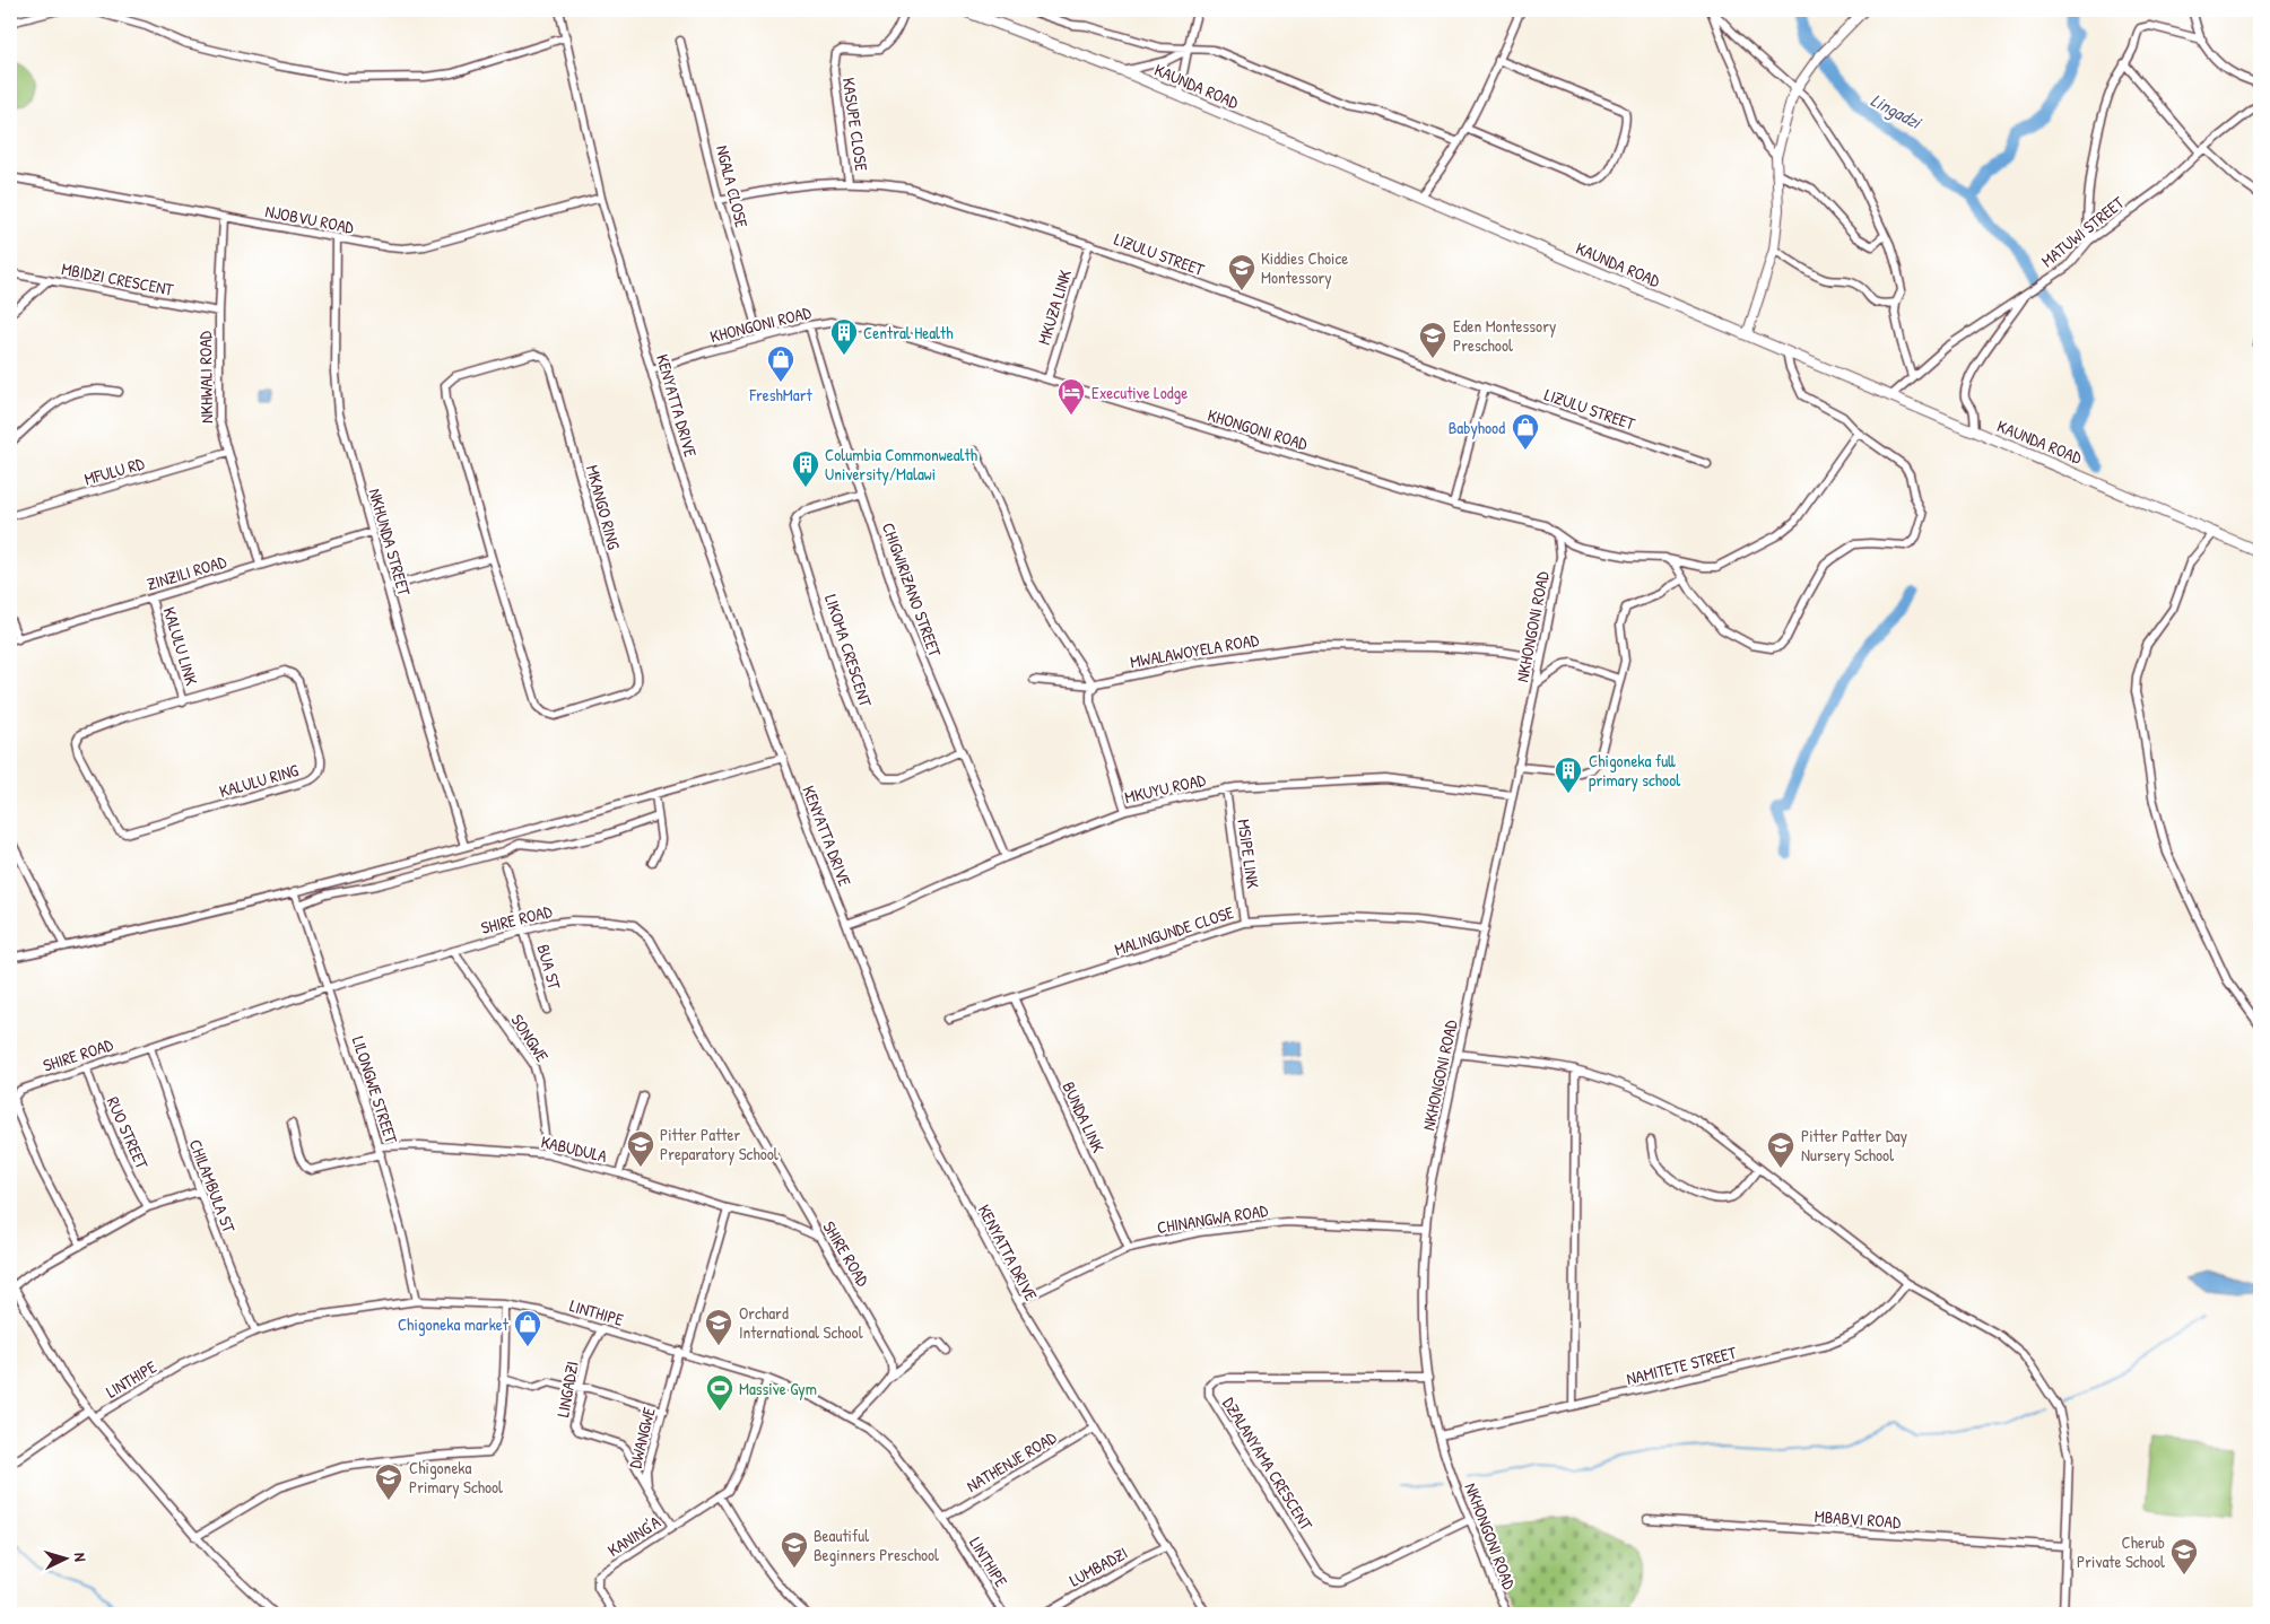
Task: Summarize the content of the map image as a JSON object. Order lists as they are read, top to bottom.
{
  "streets": {
    "main road": ["KAUNDA ROAD"],
    "street": [
      "KASUPE CLOSE",
      "NGALA CLOSE",
      "NJOBVU ROAD",
      "MATUWI STREET",
      "LIZULU STREET",
      "MBIDZI CRESCENT",
      "MKUZA LINK",
      "KHONGONI ROAD",
      "NKHWALI ROAD",
      "KENYATTA DRIVE",
      "MFULU RD",
      "MKANGO RING",
      "NKHUNDA STREET",
      "ZINZILI ROAD",
      "CHIGWIRIZANO STREET",
      "NKHONGONI ROAD",
      "KALULU LINK",
      "LIKOMA CRESCENT",
      "MWALAWOYELA ROAD",
      "KALULU RING",
      "MKUYU ROAD",
      "MSIPE LINK",
      "SHIRE ROAD",
      "MALINGUNDE CLOSE",
      "BUA ST",
      "SONGWE",
      "LILONGWE STREET",
      "BUNDA LINK",
      "RUO STREET",
      "KABUDULA",
      "CHILAMBULA ST",
      "CHINANGWA ROAD",
      "LINTHIPE",
      "NAMITETE STREET",
      "LINGADZI",
      "DWANGWE",
      "NATHENJE ROAD",
      "DZALANYAMA CRESCENT",
      "MBABVI ROAD",
      "KANING'A",
      "LUMBADZI"
    ]
  },
  "crossings": [
    ["KAUNDA ROAD", "MATUWI STREET"],
    ["KASUPE CLOSE", "LIZULU STREET"],
    ["NGALA CLOSE", "LIZULU STREET"],
    ["NGALA CLOSE", "KHONGONI ROAD"],
    ["NJOBVU ROAD", "NKHWALI ROAD"],
    ["NJOBVU ROAD", "KENYATTA DRIVE"],
    ["NJOBVU ROAD", "NKHUNDA STREET"],
    ["LIZULU STREET", "MKUZA LINK"],
    ["MBIDZI CRESCENT", "NKHWALI ROAD"],
    ["MKUZA LINK", "KHONGONI ROAD"],
    ["KHONGONI ROAD", "KENYATTA DRIVE"],
    ["KHONGONI ROAD", "CHIGWIRIZANO STREET"],
    ["KHONGONI ROAD", "NKHONGONI ROAD"],
    ["NKHWALI ROAD", "MFULU RD"],
    ["NKHWALI ROAD", "ZINZILI ROAD"],
    ["KENYATTA DRIVE", "MKUYU ROAD"],
    ["KENYATTA DRIVE", "CHINANGWA ROAD"],
    ["KENYATTA DRIVE", "NATHENJE ROAD"],
    ["KENYATTA DRIVE", "LUMBADZI"],
    ["NKHUNDA STREET", "ZINZILI ROAD"],
    ["ZINZILI ROAD", "KALULU LINK"],
    ["CHIGWIRIZANO STREET", "LIKOMA CRESCENT"],
    ["CHIGWIRIZANO STREET", "MKUYU ROAD"],
    ["NKHONGONI ROAD", "MWALAWOYELA ROAD"],
    ["NKHONGONI ROAD", "MKUYU ROAD"],
    ["NKHONGONI ROAD", "MALINGUNDE CLOSE"],
    ["NKHONGONI ROAD", "CHINANGWA ROAD"],
    ["NKHONGONI ROAD", "NAMITETE STREET"],
    ["NKHONGONI ROAD", "DZALANYAMA CRESCENT"],
    ["KALULU LINK", "KALULU RING"],
    ["MKUYU ROAD", "MSIPE LINK"],
    ["MSIPE LINK", "MALINGUNDE CLOSE"],
    ["SHIRE ROAD", "BUA ST"],
    ["SHIRE ROAD", "SONGWE"],
    ["SHIRE ROAD", "LILONGWE STREET"],
    ["SHIRE ROAD", "RUO STREET"],
    ["SHIRE ROAD", "KABUDULA"],
    ["SHIRE ROAD", "CHILAMBULA ST"],
    ["MALINGUNDE CLOSE", "BUNDA LINK"],
    ["SONGWE", "KABUDULA"],
    ["LILONGWE STREET", "KABUDULA"],
    ["LILONGWE STREET", "LINTHIPE"],
    ["BUNDA LINK", "CHINANGWA ROAD"],
    ["KABUDULA", "DWANGWE"],
    ["CHILAMBULA ST", "LINTHIPE"],
    ["LINTHIPE", "LINGADZI"],
    ["LINTHIPE", "DWANGWE"],
    ["LINTHIPE", "NATHENJE ROAD"],
    ["LINGADZI", "DWANGWE"],
    ["DWANGWE", "KANING'A"]
  ],
  "water": ["Lingadzi"],
  "places": {
    "school or university": [
      "Kiddies Choice Montessory",
      "Eden Montessory Preschool",
      "Pitter Patter Preparatory School",
      "Pitter Patter Day Nursery School",
      "Orchard International School",
      "Chigoneka Primary School",
      "Beautiful Beginners Preschool",
      "Cherub Private School"
    ],
    "building": ["Central Health", "Columbia Commonwealth University/Malawi", "Chigoneka full primary school"],
    "shop": ["FreshMart", "Babyhood", "Chigoneka market"],
    "hotel": ["Executive Lodge"],
    "sports": ["Massive Gym"]
  },
  "north": "right"
}
